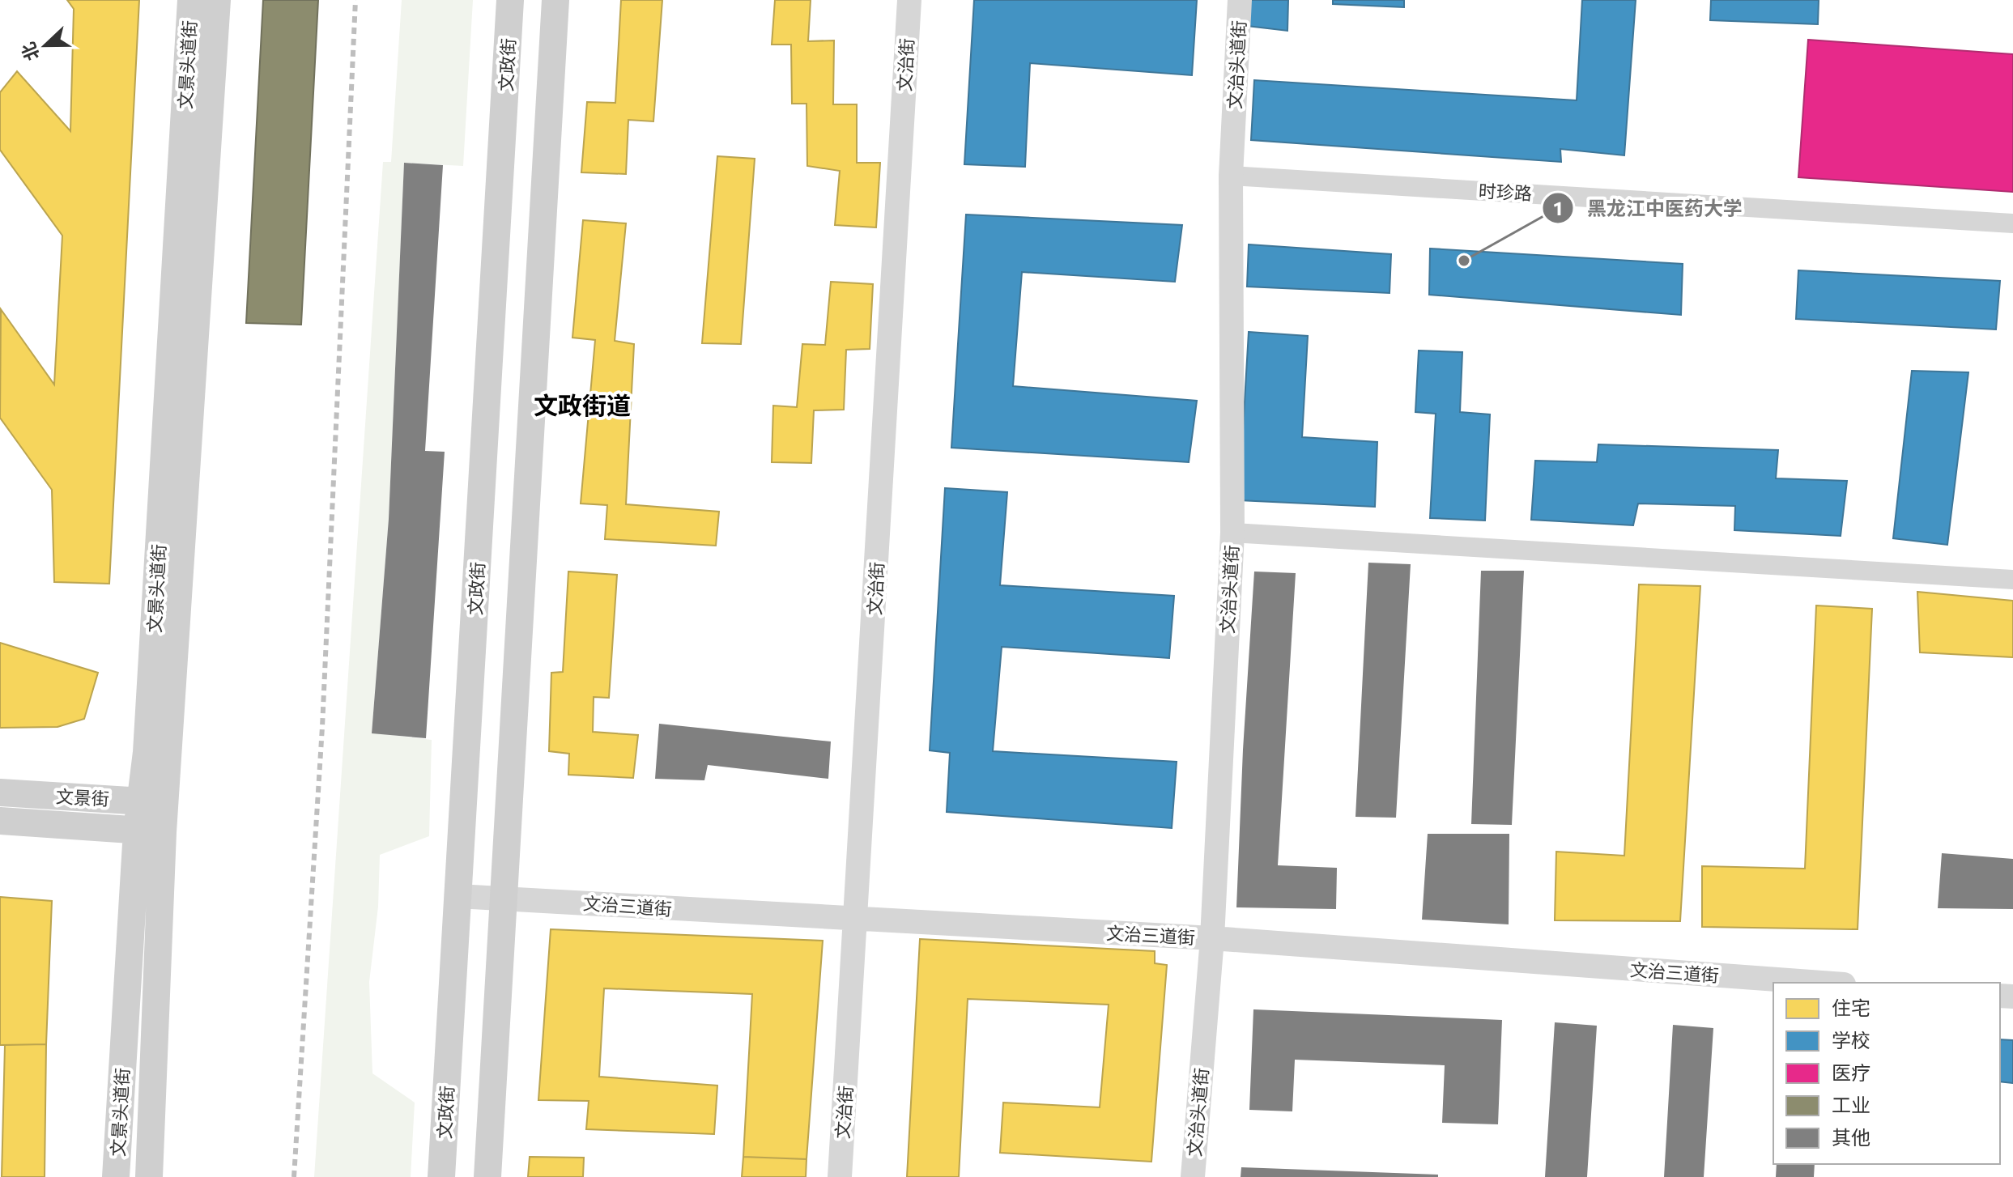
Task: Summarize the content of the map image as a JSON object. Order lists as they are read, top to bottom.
{
  "streets": {
    "main road": ["文景头道街", "文政街", "文景街"],
    "street": [
      "文治街",
      "文治头道街",
      "时珍路",
      "文治三道街"
    ]
  },
  "crossings": [
    ["文景头道街", "文景街"],
    ["文政街", "文治三道街"],
    ["文治街", "文治三道街"],
    ["文治头道街", "时珍路"],
    ["文治头道街", "文治三道街"]
  ],
  "districts": ["文政街道"],
  "places": ["黑龙江中医药大学"],
  "legend": [
    "住宅",
    "学校",
    "医疗",
    "工业",
    "其他"
  ],
  "north": "left"
}
